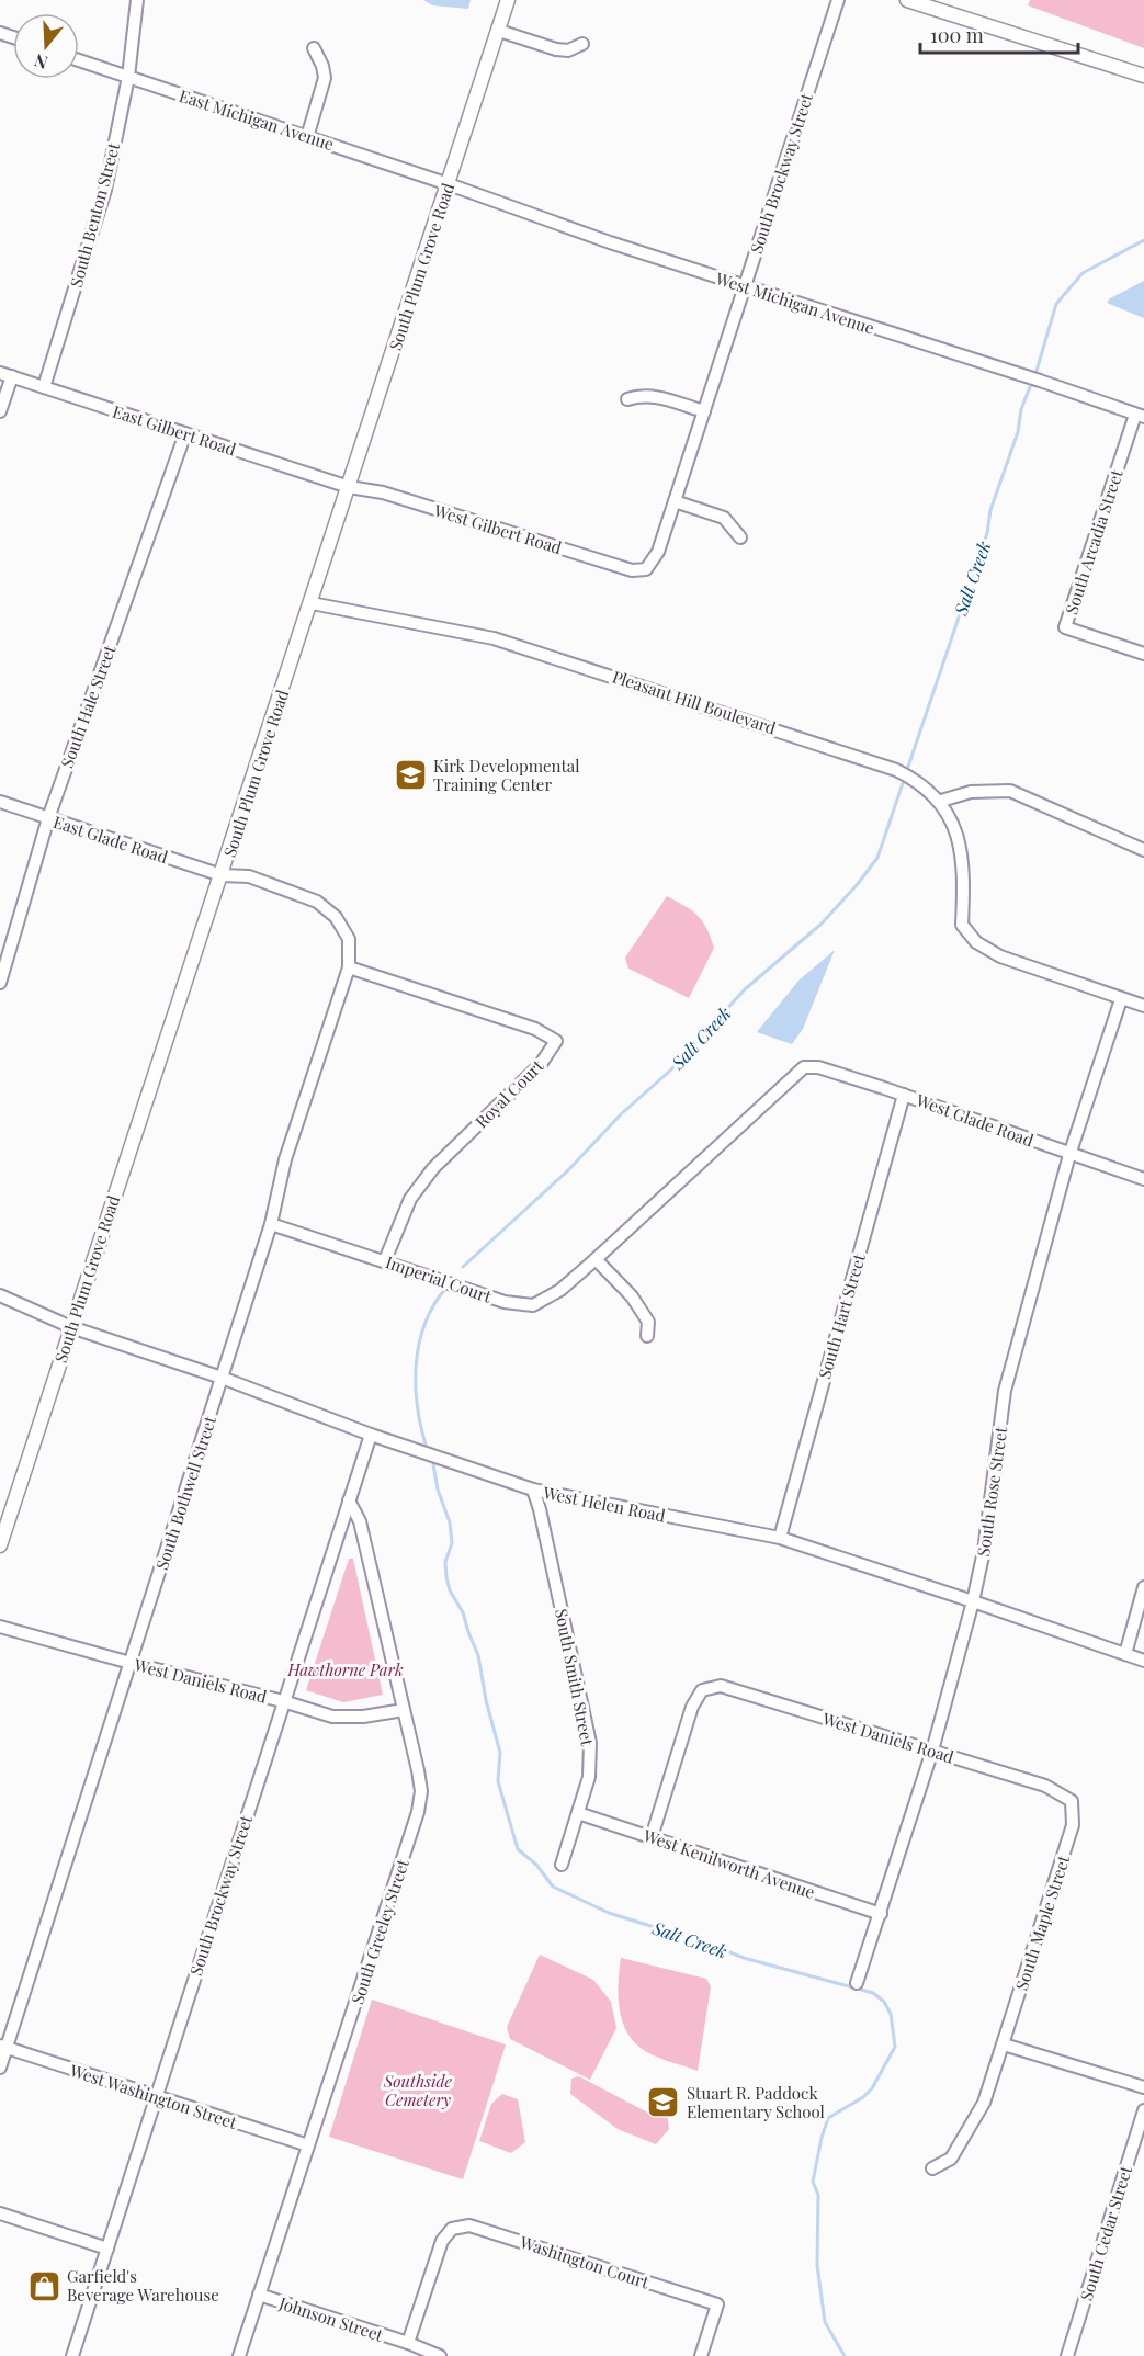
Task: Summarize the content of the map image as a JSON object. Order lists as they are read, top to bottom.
{
  "streets": {
    "main road": ["South Plum Grove Road"],
    "street": [
      "East Michigan Avenue",
      "South Brockway Street",
      "South Benton Street",
      "West Michigan Avenue",
      "East Gilbert Road",
      "West Gilbert Road",
      "South Arcadia Street",
      "Pleasant Hill Boulevard",
      "South Hale Street",
      "East Glade Road",
      "Royal Court",
      "West Glade Road",
      "Imperial Court",
      "South Hart Street",
      "South Rose Street",
      "South Bothwell Street",
      "West Helen Road",
      "South Smith Street",
      "West Daniels Road",
      "West Kenilworth Avenue",
      "South Maple Street",
      "South Greeley Street",
      "West Washington Street",
      "South Cedar Street",
      "Washington Court",
      "Johnson Street"
    ]
  },
  "crossings": [
    ["East Michigan Avenue", "South Benton Street"],
    ["East Michigan Avenue", "South Plum Grove Road"],
    ["East Michigan Avenue", "West Michigan Avenue"],
    ["South Brockway Street", "West Michigan Avenue"],
    ["South Brockway Street", "West Gilbert Road"],
    ["South Brockway Street", "West Helen Road"],
    ["South Brockway Street", "West Daniels Road"],
    ["South Brockway Street", "South Greeley Street"],
    ["South Brockway Street", "West Washington Street"],
    ["South Benton Street", "East Gilbert Road"],
    ["South Plum Grove Road", "West Michigan Avenue"],
    ["South Plum Grove Road", "East Gilbert Road"],
    ["South Plum Grove Road", "West Gilbert Road"],
    ["South Plum Grove Road", "Pleasant Hill Boulevard"],
    ["South Plum Grove Road", "East Glade Road"],
    ["South Plum Grove Road", "South Bothwell Street"],
    ["South Plum Grove Road", "West Helen Road"],
    ["West Michigan Avenue", "South Arcadia Street"],
    ["East Gilbert Road", "West Gilbert Road"],
    ["East Gilbert Road", "South Hale Street"],
    ["South Hale Street", "East Glade Road"],
    ["East Glade Road", "South Bothwell Street"],
    ["Royal Court", "Imperial Court"],
    ["Royal Court", "South Bothwell Street"],
    ["West Glade Road", "Imperial Court"],
    ["West Glade Road", "South Hart Street"],
    ["West Glade Road", "South Rose Street"],
    ["Imperial Court", "South Bothwell Street"],
    ["South Hart Street", "West Helen Road"],
    ["South Rose Street", "West Helen Road"],
    ["South Rose Street", "West Daniels Road"],
    ["South Rose Street", "West Kenilworth Avenue"],
    ["South Bothwell Street", "West Helen Road"],
    ["South Bothwell Street", "West Daniels Road"],
    ["South Bothwell Street", "West Washington Street"],
    ["West Helen Road", "South Smith Street"],
    ["South Smith Street", "West Kenilworth Avenue"],
    ["West Daniels Road", "West Kenilworth Avenue"],
    ["West Daniels Road", "South Maple Street"],
    ["West Daniels Road", "South Greeley Street"],
    ["South Greeley Street", "West Washington Street"],
    ["South Greeley Street", "Johnson Street"],
    ["Washington Court", "Johnson Street"]
  ],
  "water": ["Salt Creek"],
  "parks": ["Hawthorne Park", "Southside Cemetery"],
  "places": {
    "school or university": ["Kirk Developmental Training Center", "Stuart R. Paddock Elementary School"],
    "shop": ["Garfield's Beverage Warehouse"]
  },
  "scale_bar": "100 m",
  "north": "bottom"
}
